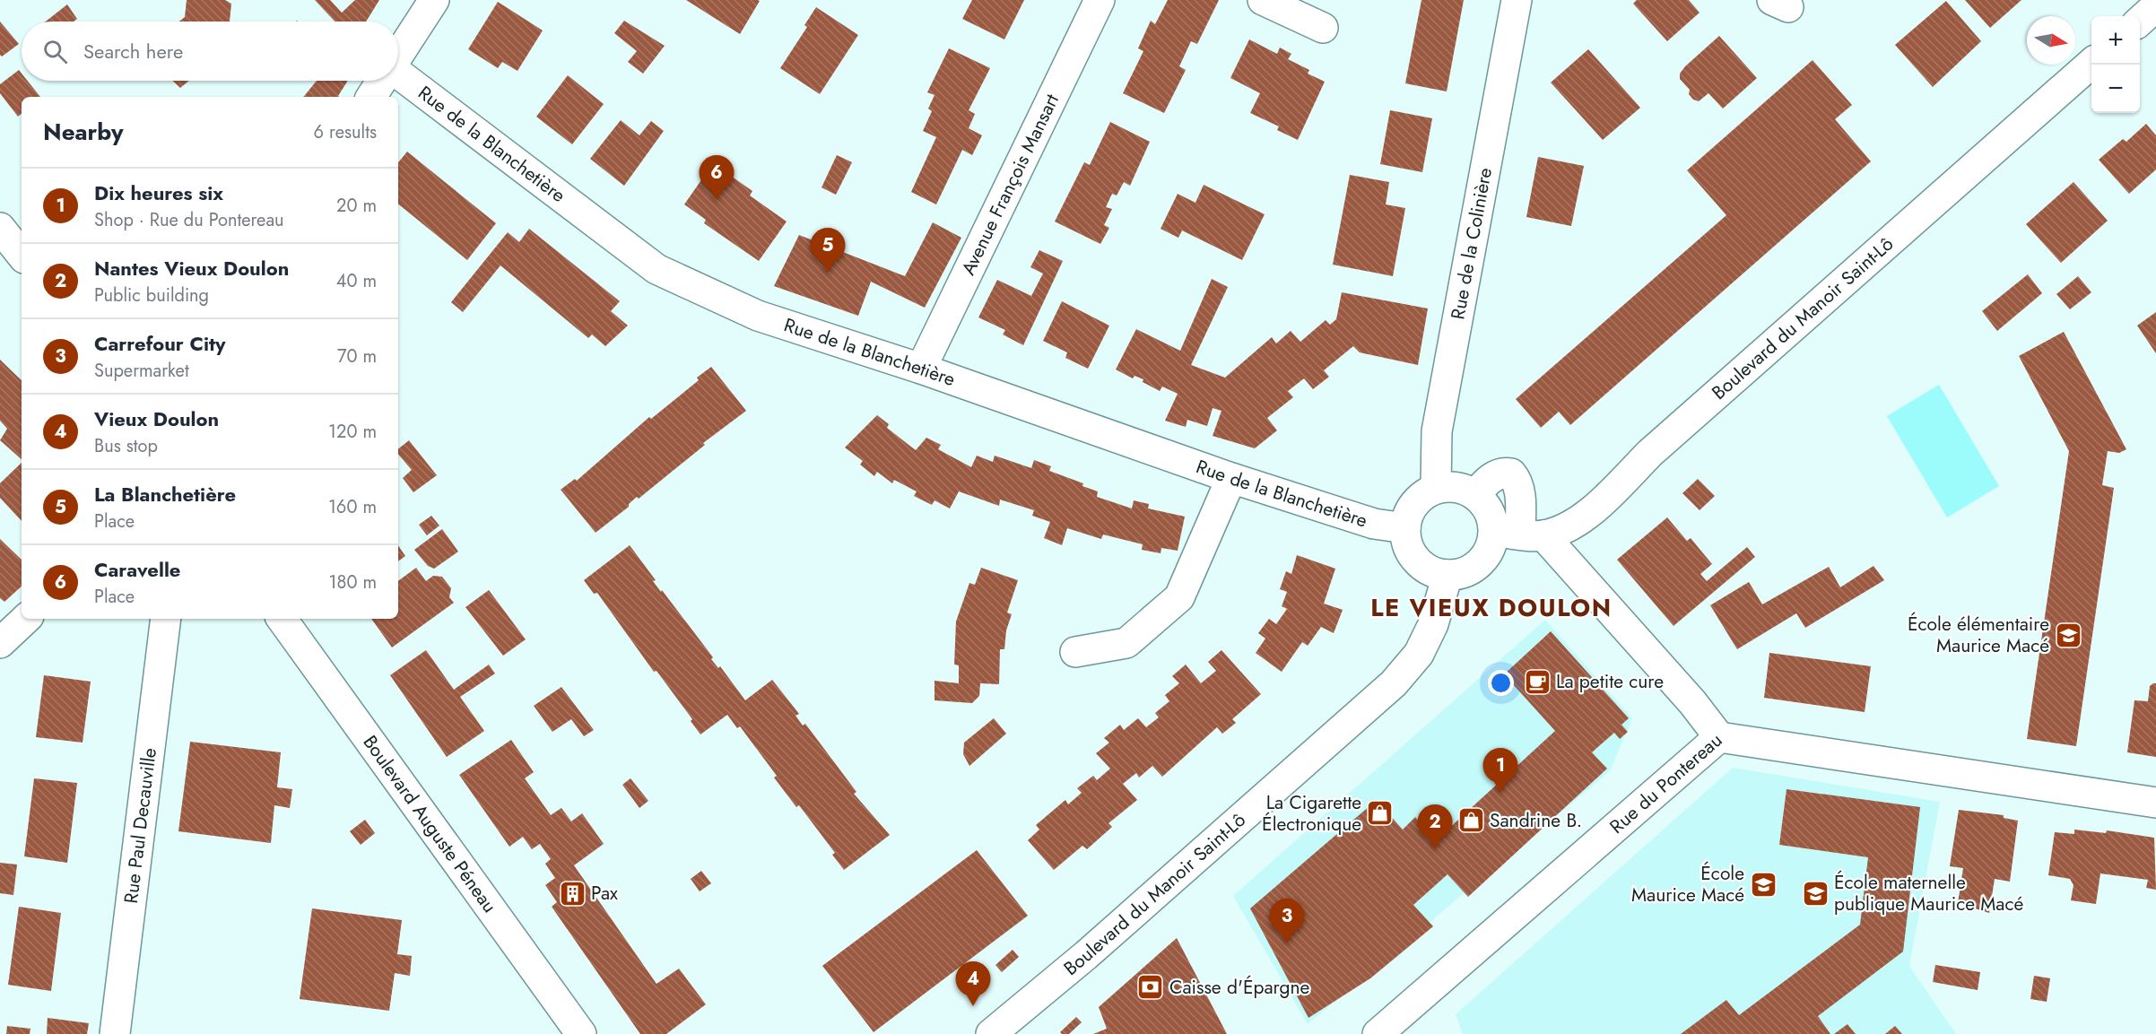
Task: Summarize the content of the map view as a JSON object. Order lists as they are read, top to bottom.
{
  "streets": {
    "street": [
      "Rue de la Blanchetière",
      "Avenue François Mansart",
      "Rue de la Colinière",
      "Boulevard du Manoir Saint-Lô",
      "Rue du Pontereau",
      "Rue Paul Decauville",
      "Boulevard Auguste Péneau"
    ]
  },
  "crossings": [
    ["Rue de la Blanchetière", "Avenue François Mansart"]
  ],
  "districts": ["LE VIEUX DOULON"],
  "places": {
    "school or university": ["École élémentaire Maurice Macé", "École Maurice Macé", "École maternelle publique Maurice Macé"],
    "cafe": ["La petite cure"],
    "shop": ["La Cigarette Électronique", "Sandrine B."],
    "building": ["Pax"],
    "bank": ["Caisse d'Épargne"]
  },
  "north": "right",
  "page": {
    "map_buttons": ["+", "−"],
    "search": "Search here",
    "heading": ["Nearby", "6 results"],
    "pins": [
      "6",
      "5",
      "1",
      "2",
      "3",
      "4"
    ],
    "list": [
      {
        "mark": "1",
        "name": "Dix heures six",
        "note": "Shop · Rue du Pontereau",
        "value": "20 m"
      },
      {
        "mark": "2",
        "name": "Nantes Vieux Doulon",
        "note": "Public building",
        "value": "40 m"
      },
      {
        "mark": "3",
        "name": "Carrefour City",
        "note": "Supermarket",
        "value": "70 m"
      },
      {
        "mark": "4",
        "name": "Vieux Doulon",
        "note": "Bus stop",
        "value": "120 m"
      },
      {
        "mark": "5",
        "name": "La Blanchetière",
        "note": "Place",
        "value": "160 m"
      },
      {
        "mark": "6",
        "name": "Caravelle",
        "note": "Place",
        "value": "180 m"
      }
    ]
  }
}
